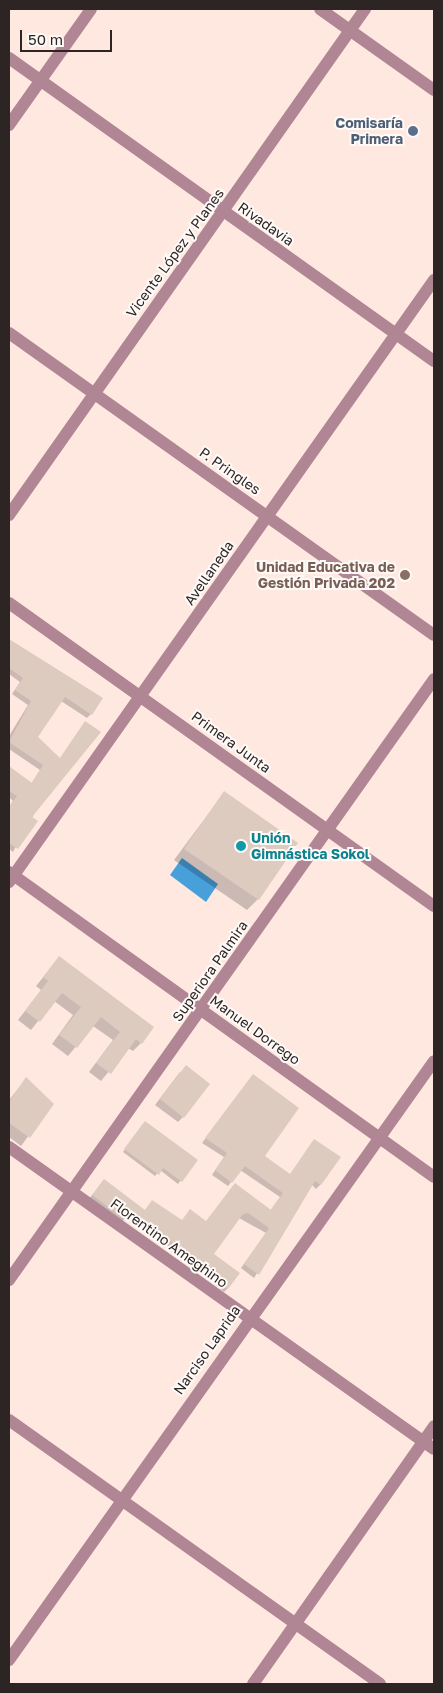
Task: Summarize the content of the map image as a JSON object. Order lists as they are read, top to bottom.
{
  "streets": {
    "street": [
      "Rivadavia",
      "Vicente López y Planes",
      "P. Pringles",
      "Avellaneda",
      "Primera Junta",
      "Superiora Palmira",
      "Manuel Dorrego",
      "Florentino Ameghino",
      "Narciso Laprida"
    ]
  },
  "crossings": [
    ["Rivadavia", "Vicente López y Planes"],
    ["Rivadavia", "Avellaneda"],
    ["Vicente López y Planes", "P. Pringles"],
    ["P. Pringles", "Avellaneda"],
    ["Avellaneda", "Primera Junta"],
    ["Avellaneda", "Manuel Dorrego"],
    ["Primera Junta", "Superiora Palmira"],
    ["Superiora Palmira", "Manuel Dorrego"],
    ["Superiora Palmira", "Florentino Ameghino"],
    ["Manuel Dorrego", "Narciso Laprida"],
    ["Florentino Ameghino", "Narciso Laprida"]
  ],
  "places": ["Comisaría Primera", "Unidad Educativa de Gestión Privada 202", "Unión Gimnástica Sokol"],
  "scale_bar": "50 m"
}
